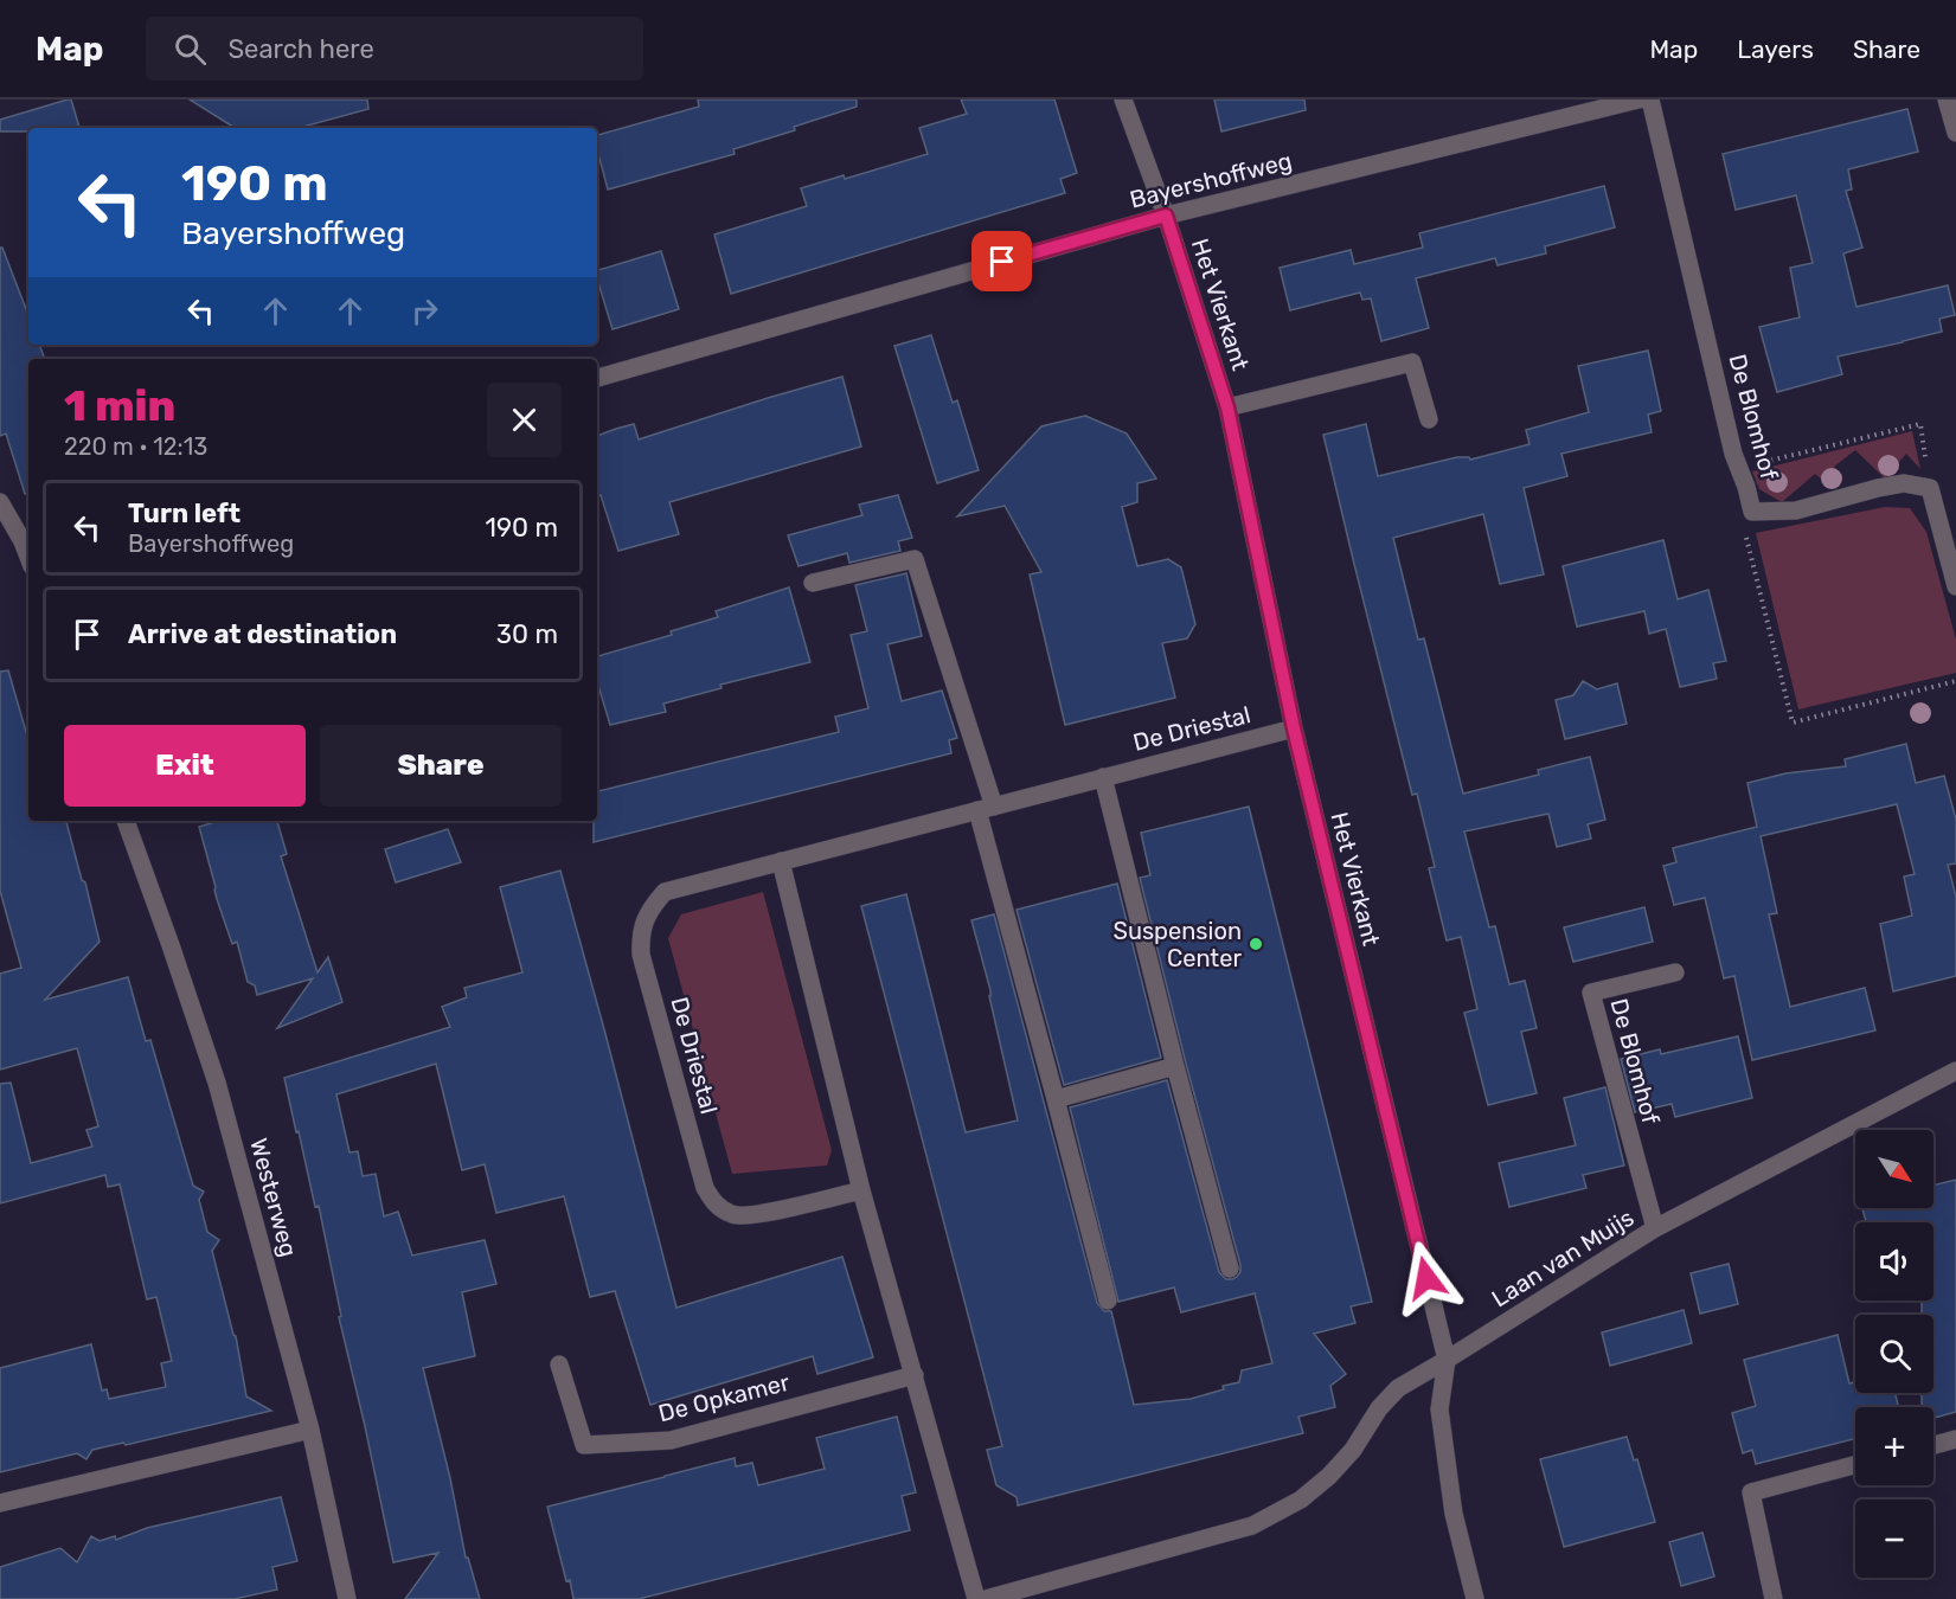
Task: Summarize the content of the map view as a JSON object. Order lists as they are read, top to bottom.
{
  "streets": {
    "street": [
      "Bayershoffweg",
      "Het Vierkant",
      "De Blomhof",
      "De Driestal",
      "Westerweg",
      "Laan van Muijs",
      "De Opkamer"
    ]
  },
  "crossings": [
    ["Bayershoffweg", "Het Vierkant"],
    ["Het Vierkant", "De Driestal"],
    ["Het Vierkant", "Laan van Muijs"],
    ["De Blomhof", "Laan van Muijs"]
  ],
  "places": ["Suspension Center"],
  "north": "bottom right",
  "page": {
    "header": "Map",
    "search": "Search here",
    "nav": ["Map", "Layers", "Share"],
    "turn": ["190 m", "Bayershoffweg"],
    "heading": ["1 min", "220 m · 12:13"],
    "list": [
      {
        "name": "Turn left",
        "note": "Bayershoffweg",
        "value": "190 m"
      },
      {
        "name": "Arrive at destination",
        "value": "30 m"
      }
    ],
    "buttons": ["Exit", "Share"],
    "map_buttons": ["+", "−"]
  }
}
